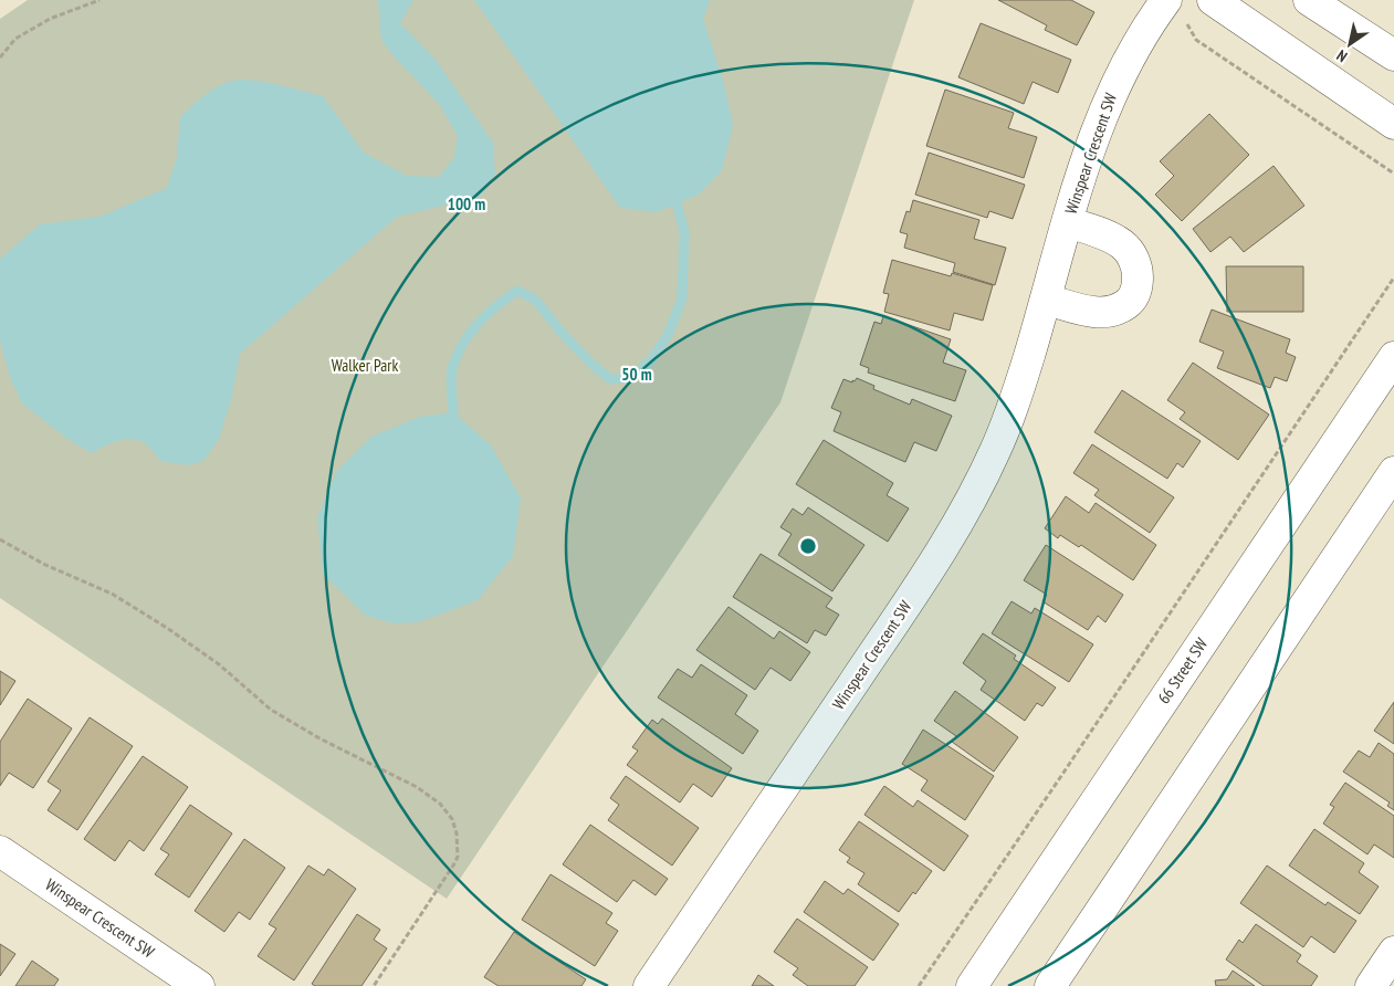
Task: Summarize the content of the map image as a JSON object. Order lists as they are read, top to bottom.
{
  "streets": {
    "street": ["Winspear Crescent SW", "66 Street SW"]
  },
  "parks": ["Walker Park"],
  "north": "bottom left",
  "rings": ["100 m", "50 m"]
}
